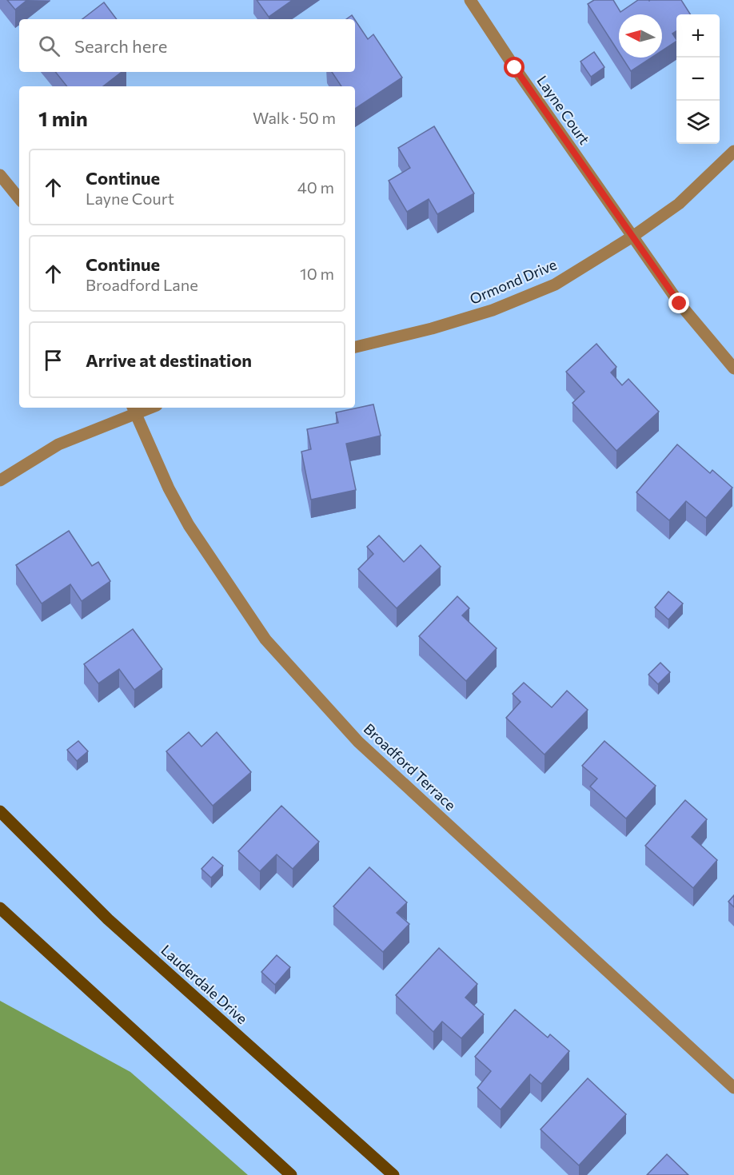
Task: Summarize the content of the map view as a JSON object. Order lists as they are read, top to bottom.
{
  "streets": {
    "main road": ["Lauderdale Drive"],
    "street": ["Layne Court", "Ormond Drive", "Broadford Terrace"]
  },
  "crossings": [
    ["Layne Court", "Ormond Drive"]
  ],
  "north": "left",
  "page": {
    "map_buttons": ["+", "−"],
    "search": "Search here",
    "heading": ["1 min", "Walk · 50 m"],
    "list": [
      ["Continue", "Layne Court", "40 m"],
      ["Continue", "Broadford Lane", "10 m"],
      "Arrive at destination"
    ]
  }
}
